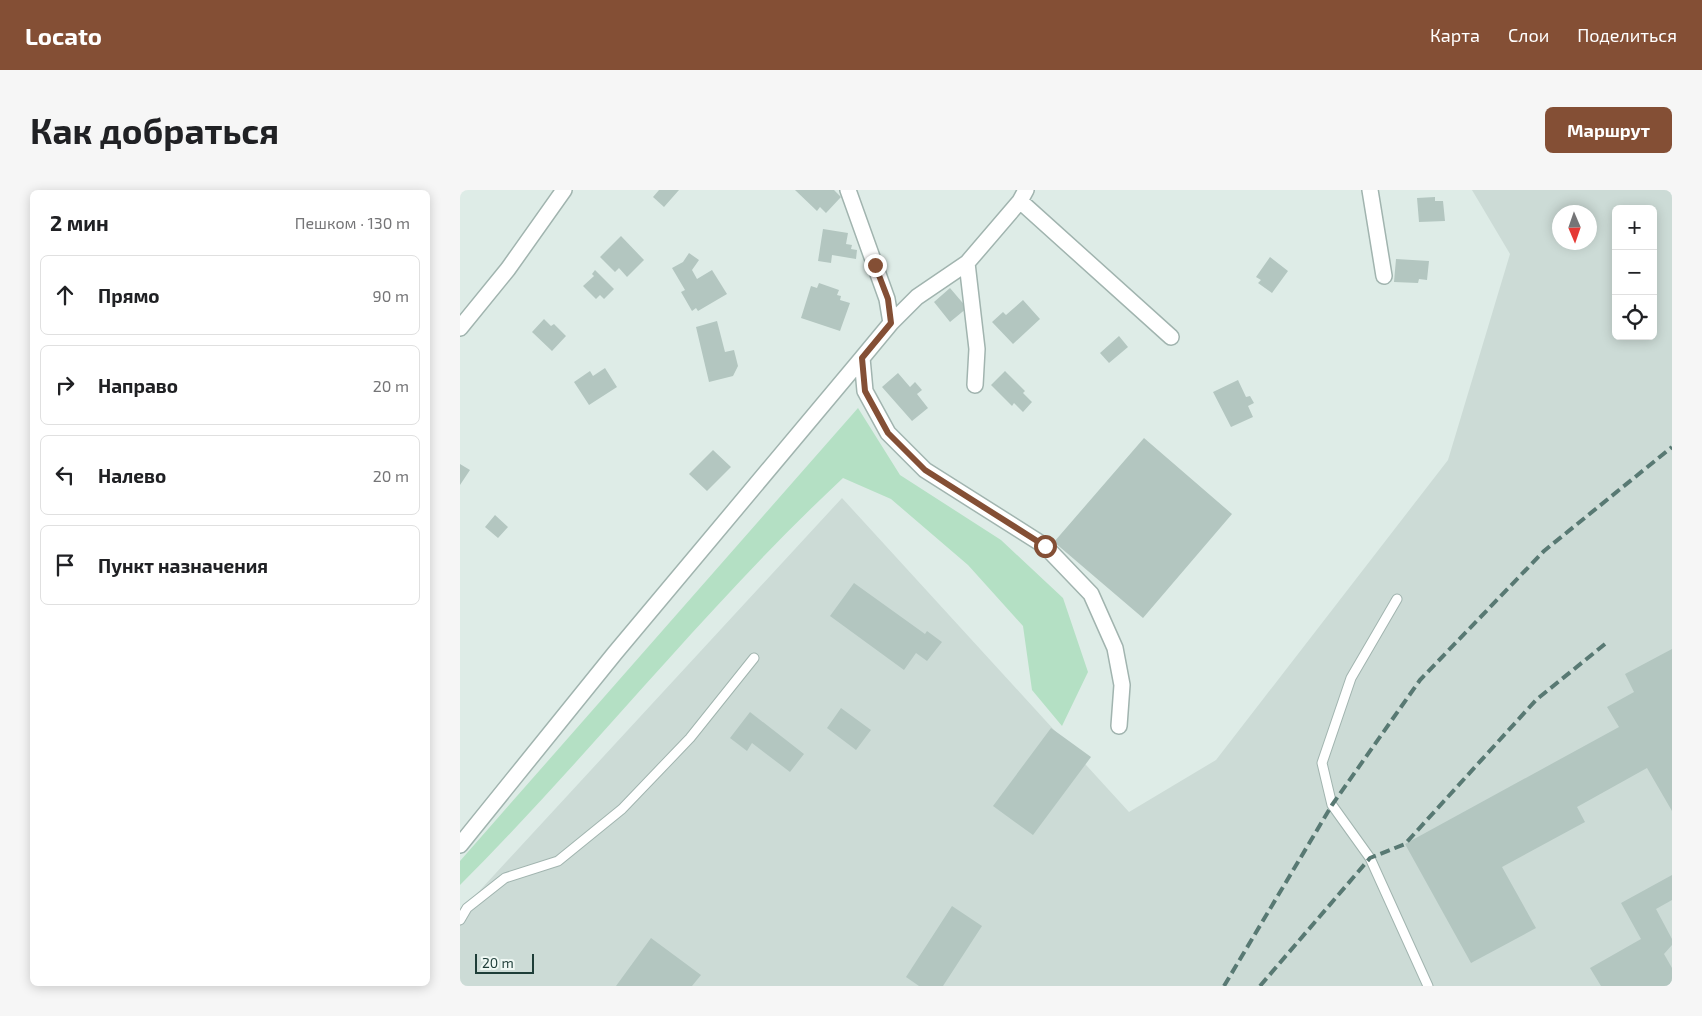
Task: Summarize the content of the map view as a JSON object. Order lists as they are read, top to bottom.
{
  "scale_bar": "20 m",
  "north": "bottom",
  "page": {
    "header": "Locato",
    "nav": ["Карта", "Слои", "Поделиться"],
    "buttons": "Маршрут",
    "title": "Как добраться",
    "heading": ["2 мин", "Пешком · 130 m"],
    "map_buttons": ["+", "−"],
    "list": [
      ["Прямо", "90 m"],
      ["Направо", "20 m"],
      ["Налево", "20 m"],
      "Пункт назначения"
    ],
    "scale": "20 m"
  }
}
